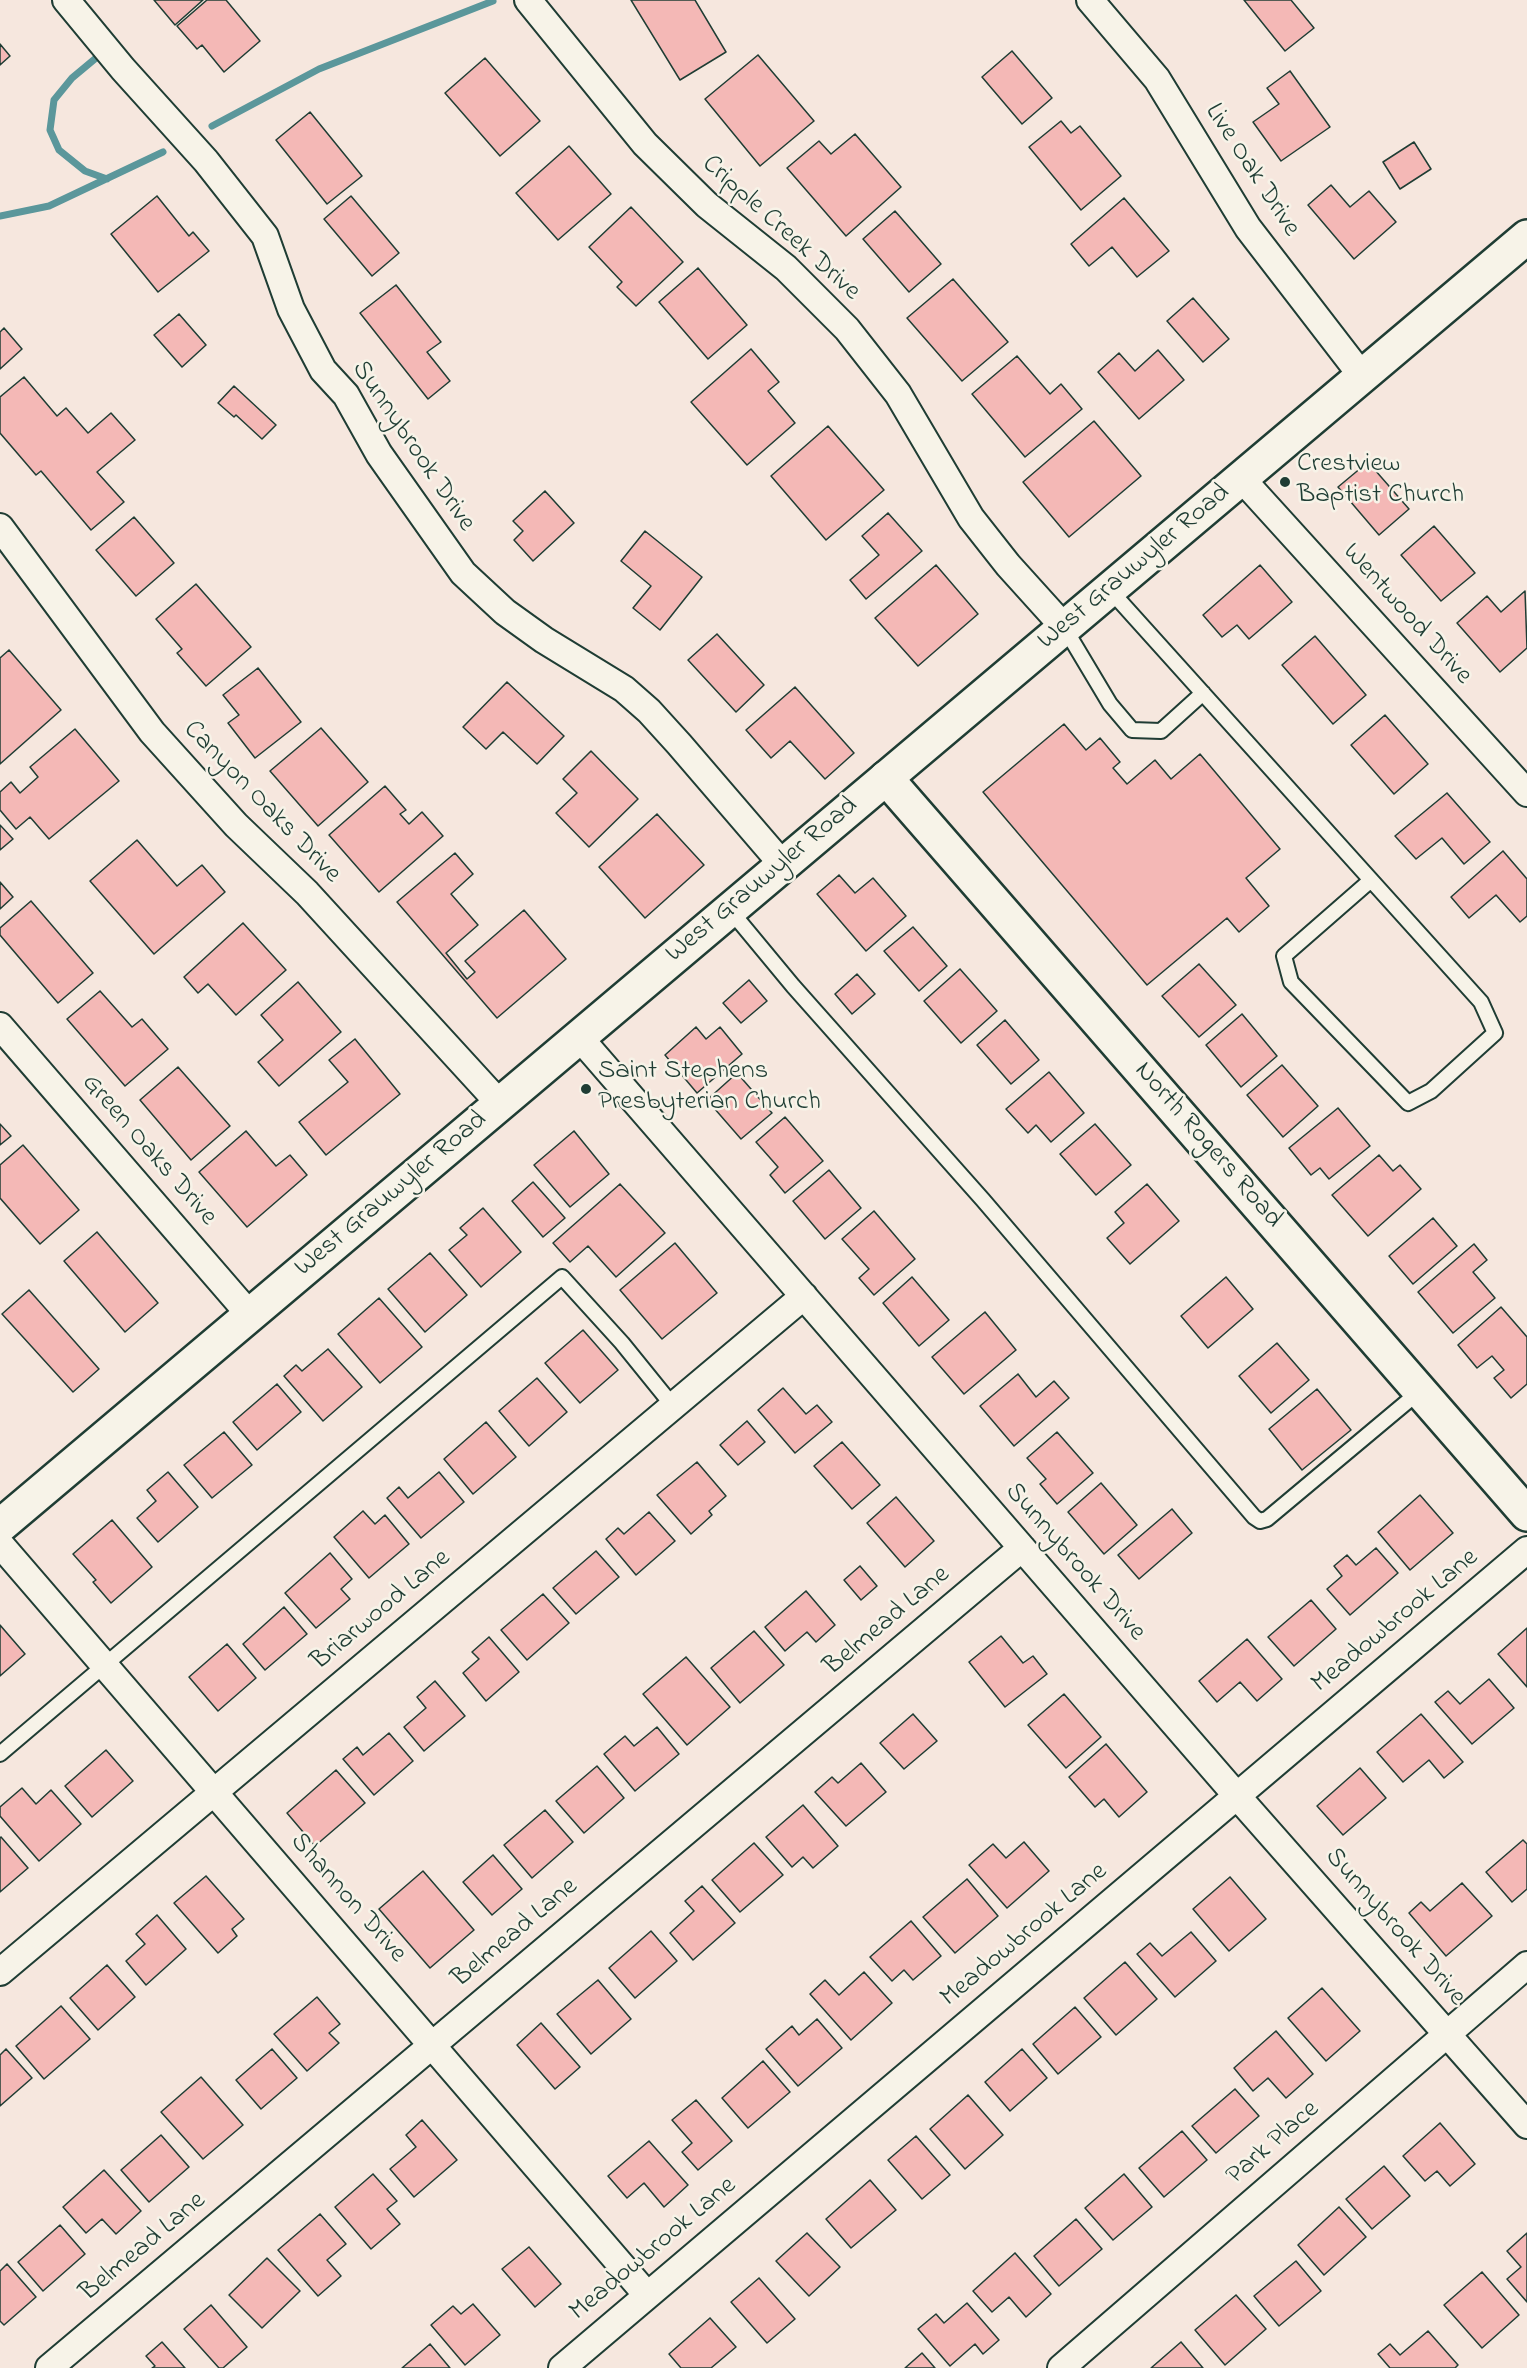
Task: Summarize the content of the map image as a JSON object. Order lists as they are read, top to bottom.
{
  "streets": {
    "main road": ["West Grauwyler Road", "North Rogers Road"],
    "street": [
      "Live Oak Drive",
      "Cripple Creek Drive",
      "Sunnybrook Drive",
      "Wentwood Drive",
      "Canyon Oaks Drive",
      "Green Oaks Drive",
      "Briarwood Lane",
      "Belmead Lane",
      "Meadowbrook Lane",
      "Shannon Drive",
      "Park Place"
    ]
  },
  "crossings": [
    ["Live Oak Drive", "West Grauwyler Road"],
    ["Cripple Creek Drive", "West Grauwyler Road"],
    ["Sunnybrook Drive", "West Grauwyler Road"],
    ["Sunnybrook Drive", "Briarwood Lane"],
    ["Sunnybrook Drive", "Belmead Lane"],
    ["Sunnybrook Drive", "Meadowbrook Lane"],
    ["Sunnybrook Drive", "Park Place"],
    ["West Grauwyler Road", "Wentwood Drive"],
    ["West Grauwyler Road", "Canyon Oaks Drive"],
    ["West Grauwyler Road", "North Rogers Road"],
    ["West Grauwyler Road", "Green Oaks Drive"],
    ["Briarwood Lane", "Shannon Drive"],
    ["Belmead Lane", "Shannon Drive"],
    ["Meadowbrook Lane", "Shannon Drive"]
  ],
  "places": ["Crestview Baptist Church", "Saint Stephens Presbyterian Church"]
}
